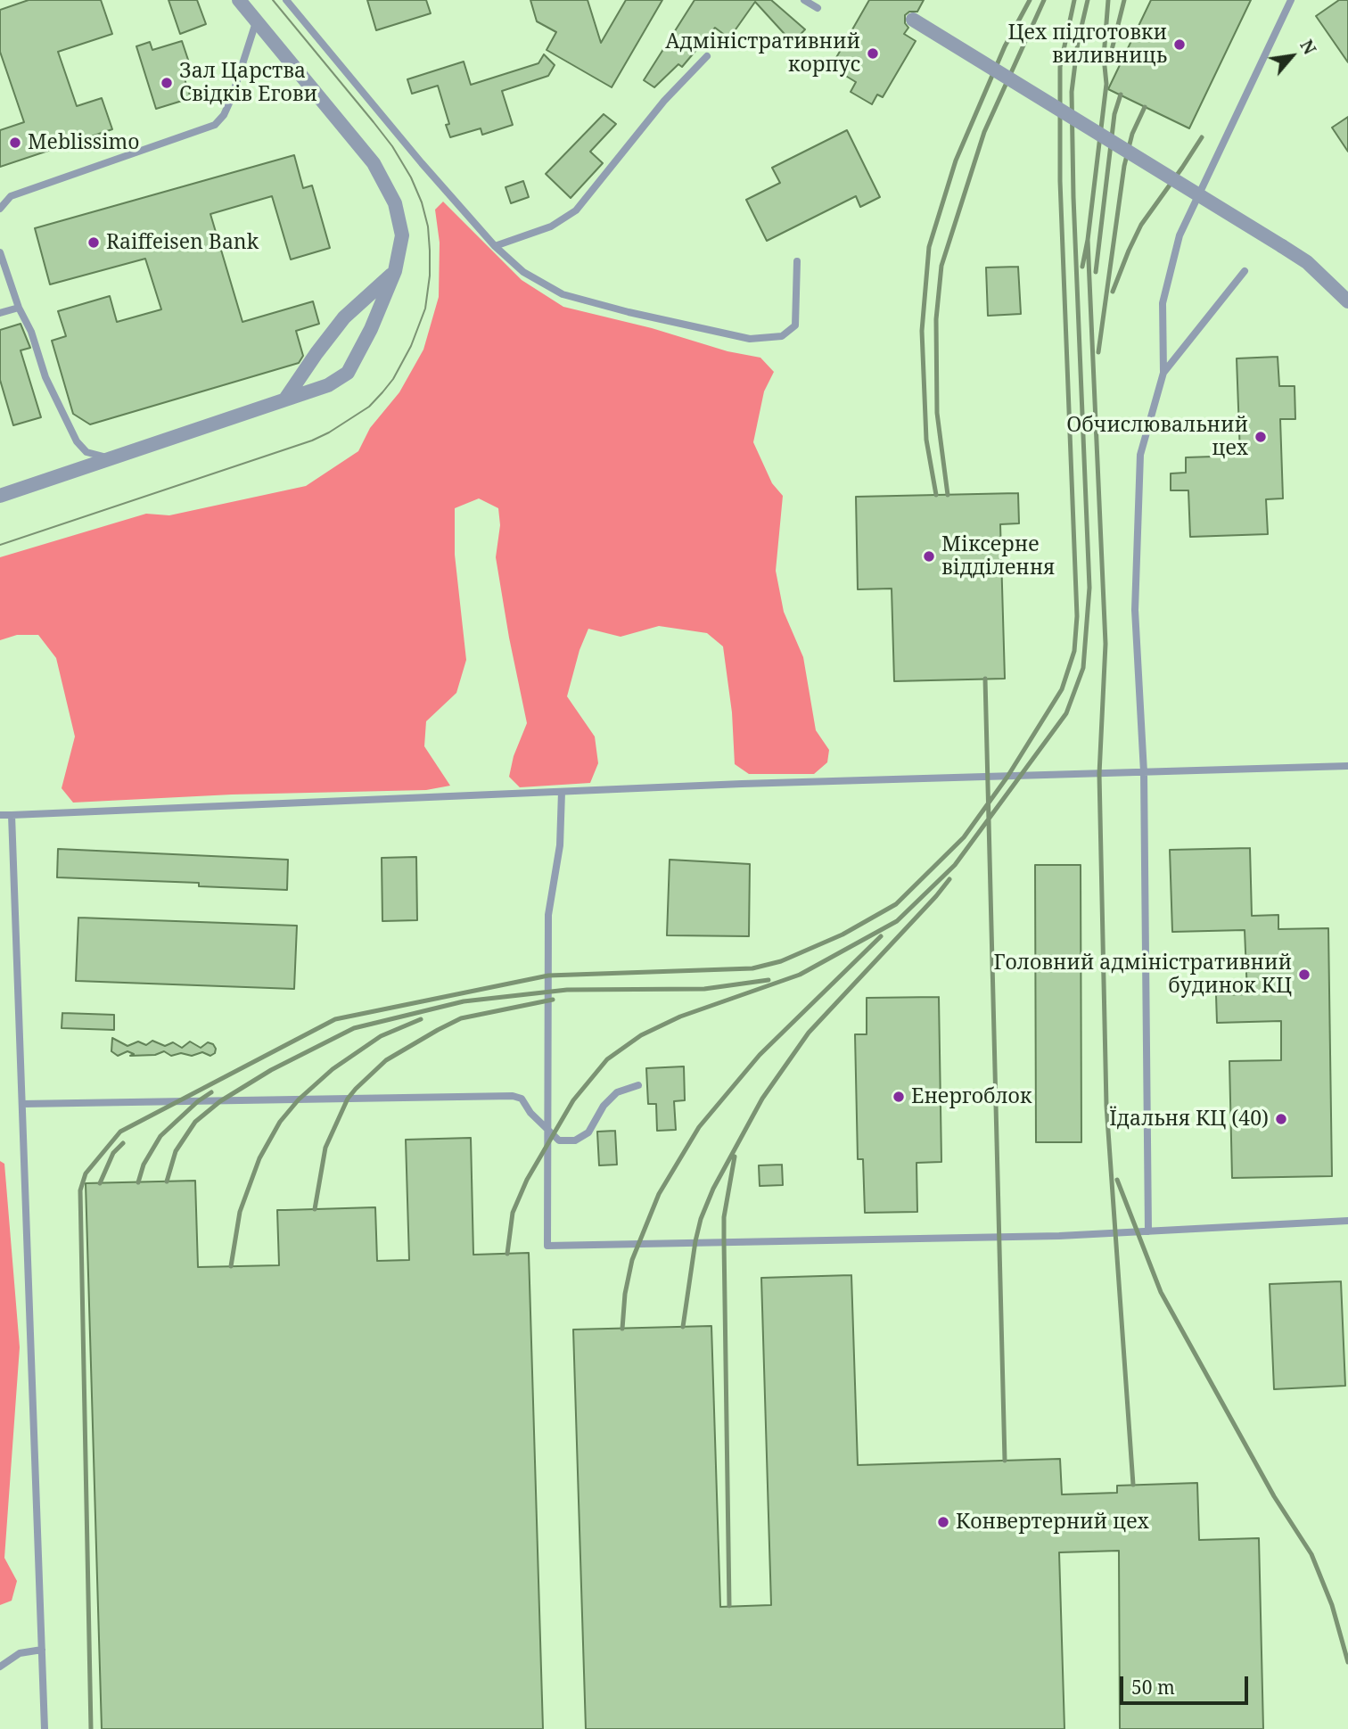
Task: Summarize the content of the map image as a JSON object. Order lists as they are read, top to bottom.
{
  "places": [
    "Цех підготовки виливниць",
    "Адміністративний корпус",
    "Зал Царства Свiдкiв Егови",
    "Meblissimo",
    "Raiffeisen Bank",
    "Обчислювальний цех",
    "Міксерне відділення",
    "Головний адміністративний будинок КЦ",
    "Енергоблок",
    "Їдальня КЦ (40)",
    "Конвертерний цех"
  ],
  "scale_bar": "50 m",
  "north": "top right"
}
